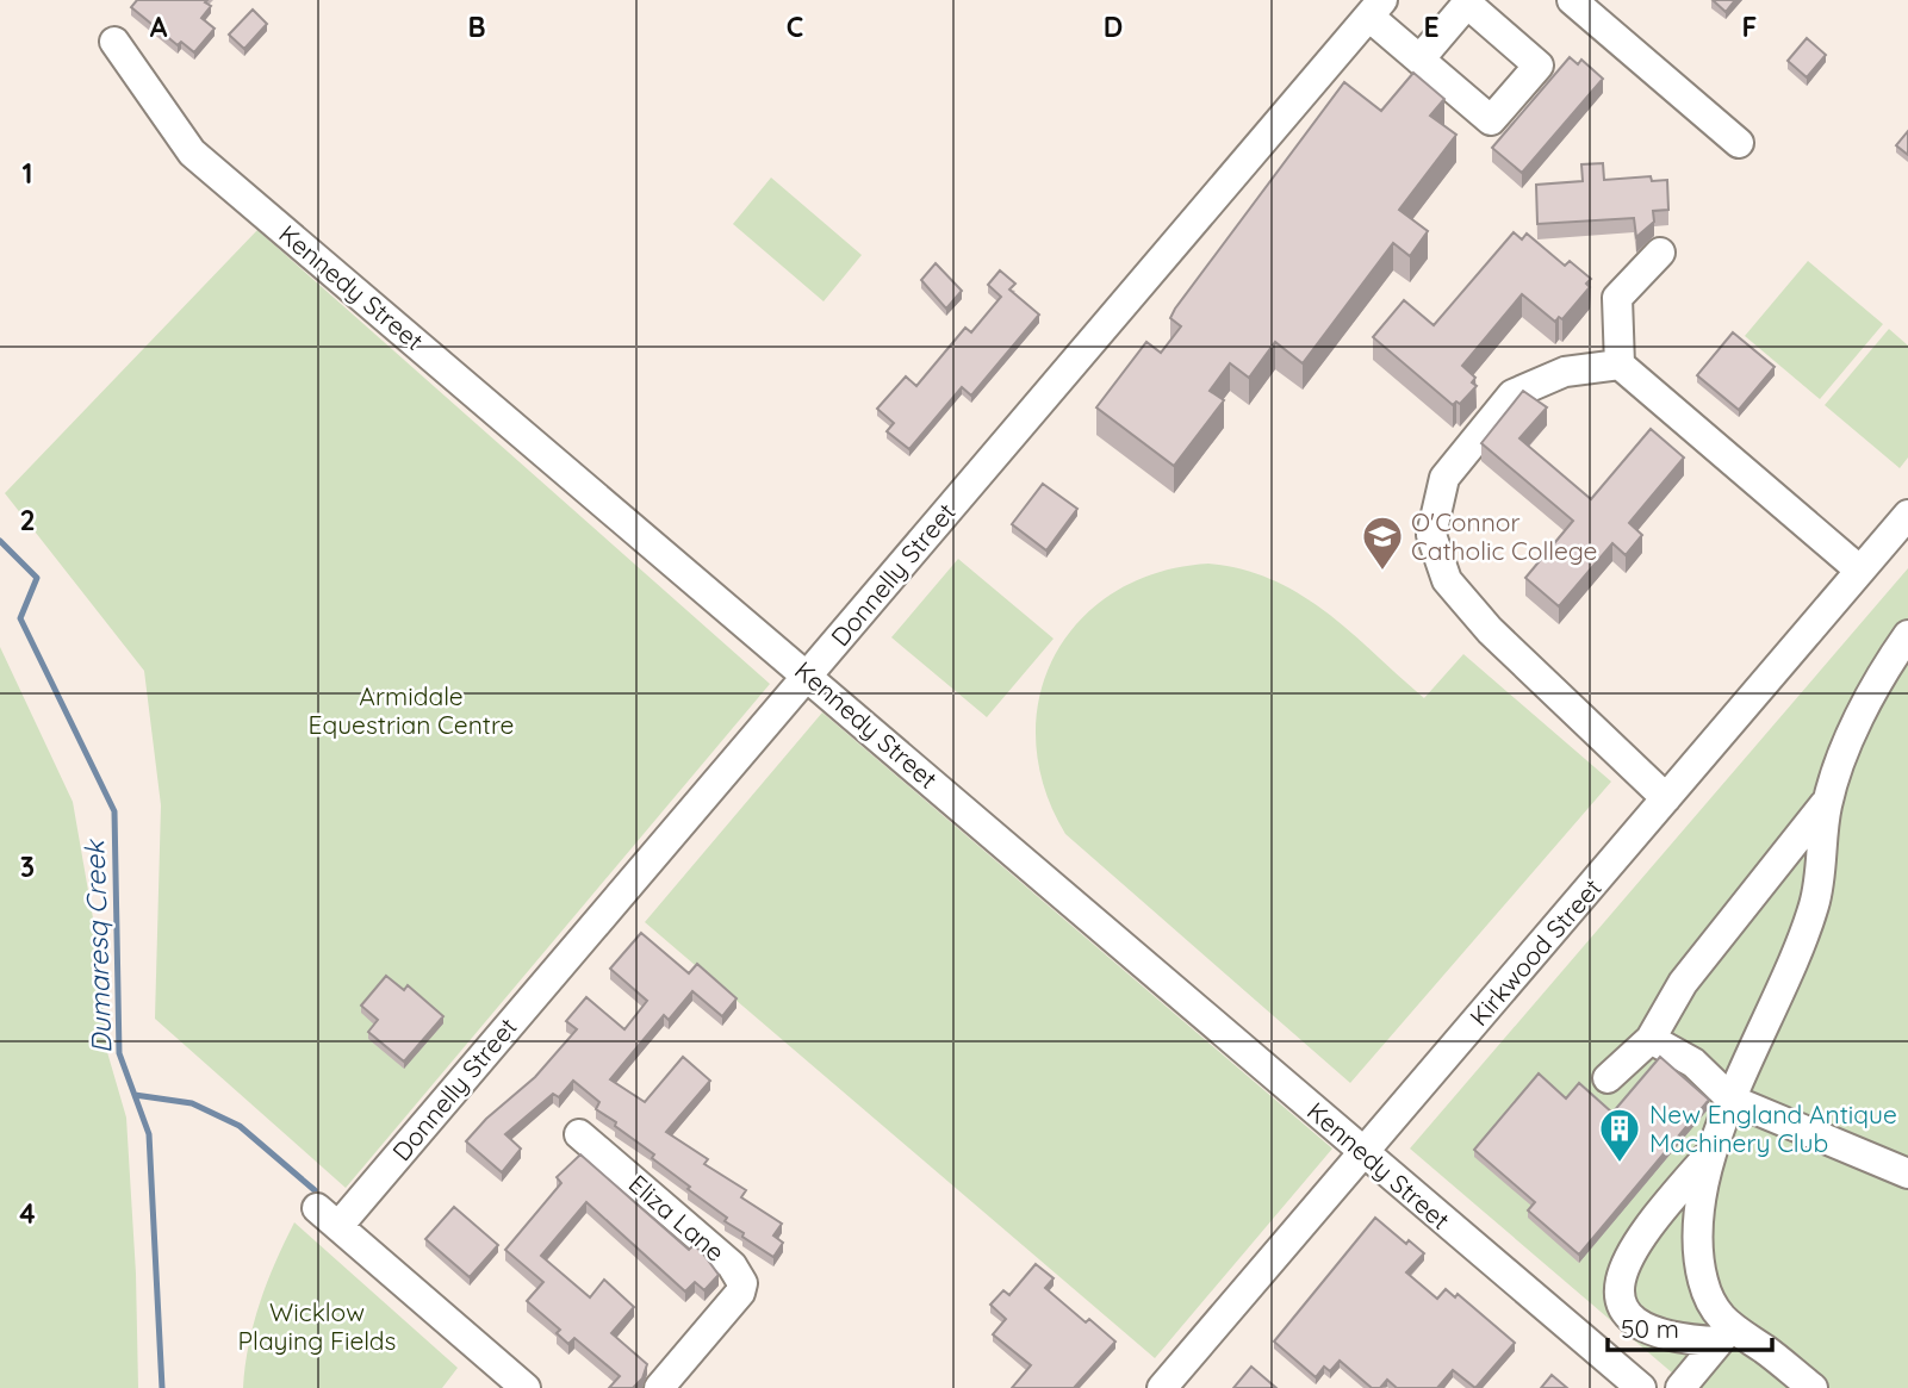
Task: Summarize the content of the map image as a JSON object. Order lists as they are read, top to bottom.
{
  "streets": {
    "street": [
      "Kennedy Street",
      "Donnelly Street",
      "Kirkwood Street",
      "Eliza Lane"
    ]
  },
  "crossings": [
    ["Kennedy Street", "Donnelly Street"],
    ["Kennedy Street", "Kirkwood Street"]
  ],
  "water": ["Dumaresq Creek"],
  "parks": ["Armidale Equestrian Centre", "Wicklow Playing Fields"],
  "places": {
    "school or university": ["O'Connor Catholic College"],
    "building": ["New England Antique Machinery Club"]
  },
  "scale_bar": "50 m",
  "grid": {
    "columns": [
      "A",
      "B",
      "C",
      "D",
      "E",
      "F"
    ],
    "rows": [
      "1",
      "2",
      "3",
      "4"
    ]
  }
}
